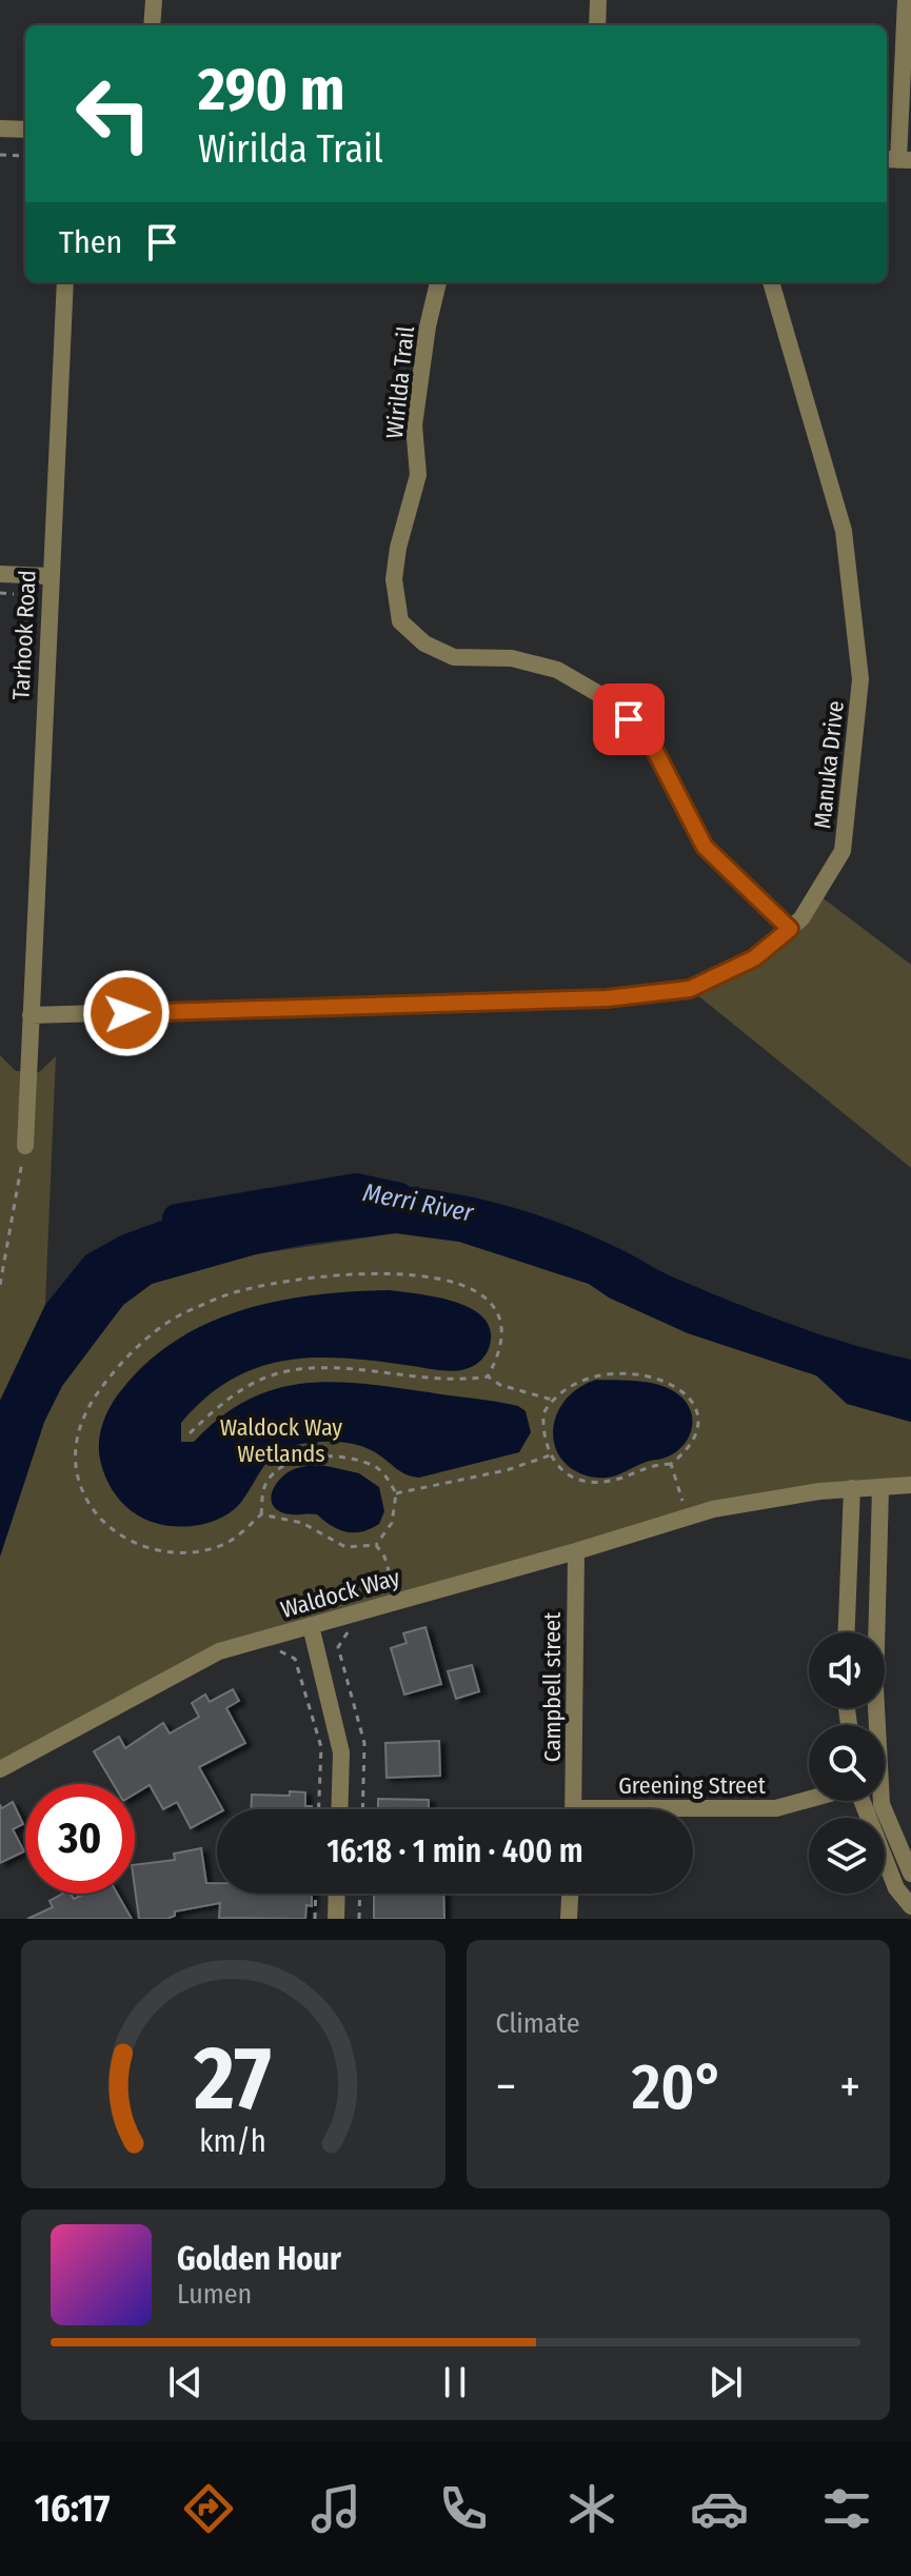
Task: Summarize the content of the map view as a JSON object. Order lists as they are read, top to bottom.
{
  "streets": {
    "street": [
      "Wirilda Trail",
      "Tarhook Road",
      "Manuka Drive",
      "Waldock Way",
      "Campbell street",
      "Greening Street"
    ]
  },
  "crossings": [
    ["Wirilda Trail", "Manuka Drive"],
    ["Tarhook Road", "Manuka Drive"],
    ["Waldock Way", "Campbell street"]
  ],
  "water": ["Merri River"],
  "parks": ["Waldock Way Wetlands"],
  "page": {
    "turn": ["290 m", "Wirilda Trail"],
    "then": "Then",
    "limit": "30",
    "trip": "16:18 · 1 min · 400 m",
    "tile": "Climate",
    "heat": ["−", "20°", "+"],
    "song": ["Golden Hour", "Lumen"],
    "tabs": "16:17",
    "gauge": ["27", "km/h"]
  }
}
